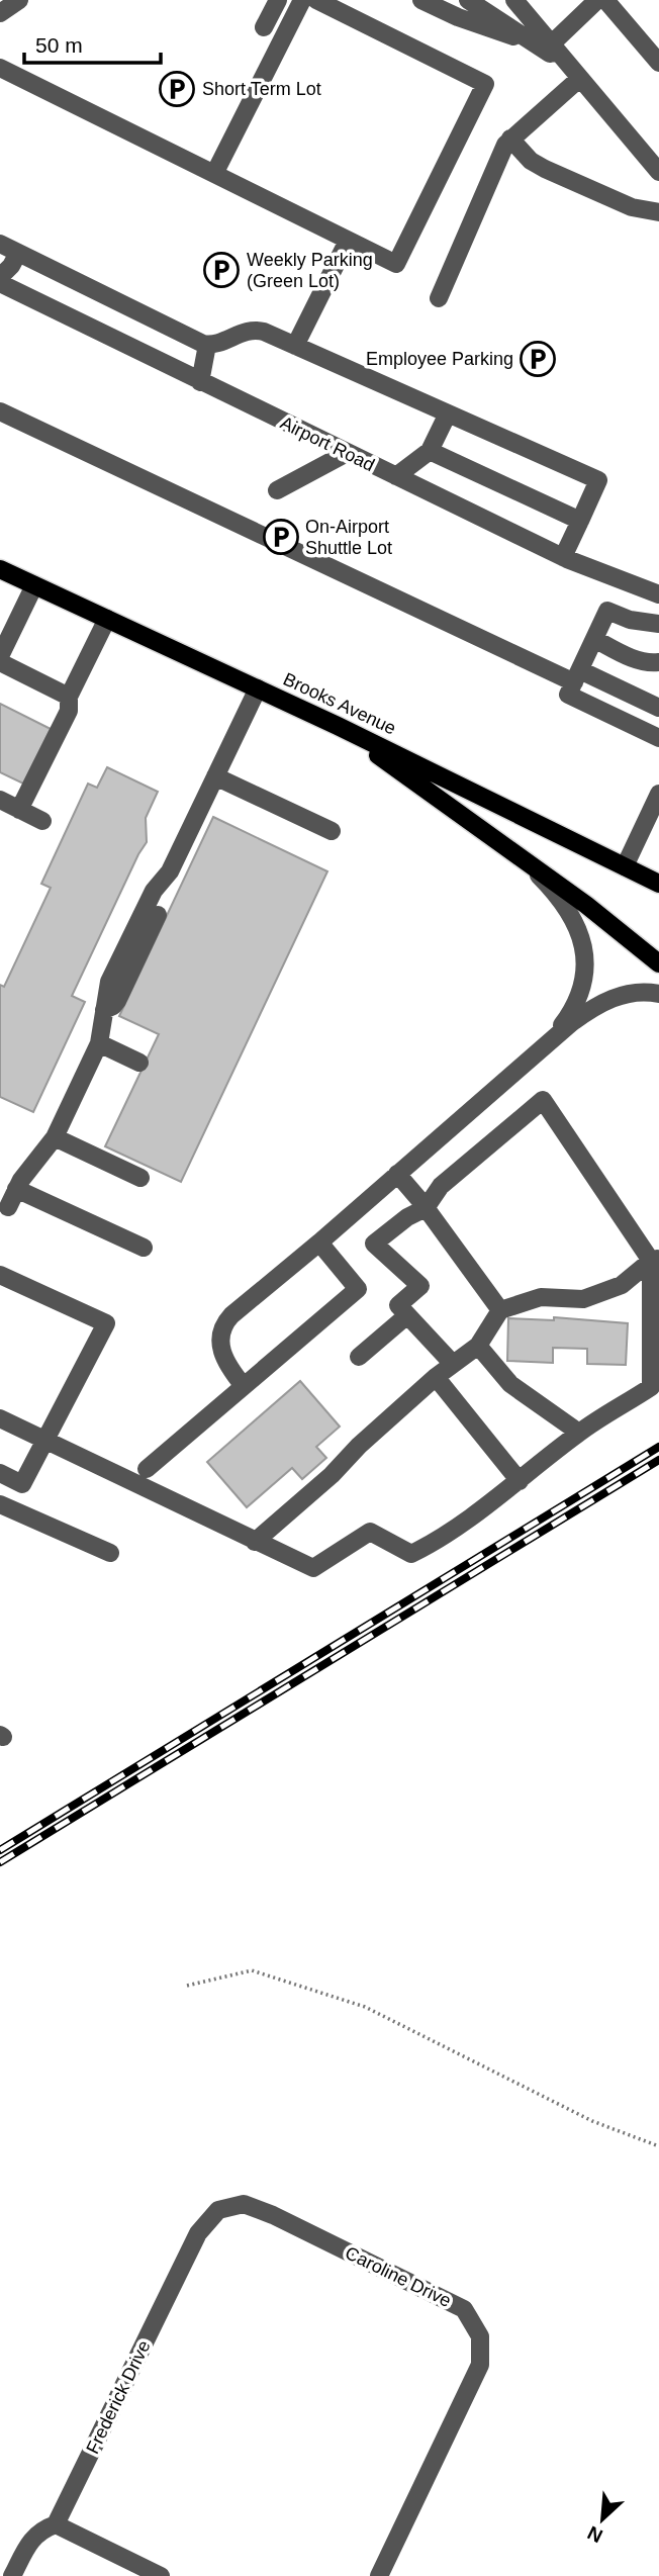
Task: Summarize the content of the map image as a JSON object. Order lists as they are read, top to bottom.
{
  "streets": {
    "main road": ["Brooks Avenue"],
    "street": ["Airport Road", "Caroline Drive", "Frederick Drive"]
  },
  "crossings": [
    ["Caroline Drive", "Frederick Drive"]
  ],
  "places": {
    "parking": [
      "Short Term Lot",
      "Weekly Parking (Green Lot)",
      "Employee Parking",
      "On-Airport Shuttle Lot"
    ]
  },
  "scale_bar": "50 m",
  "north": "bottom left"
}
